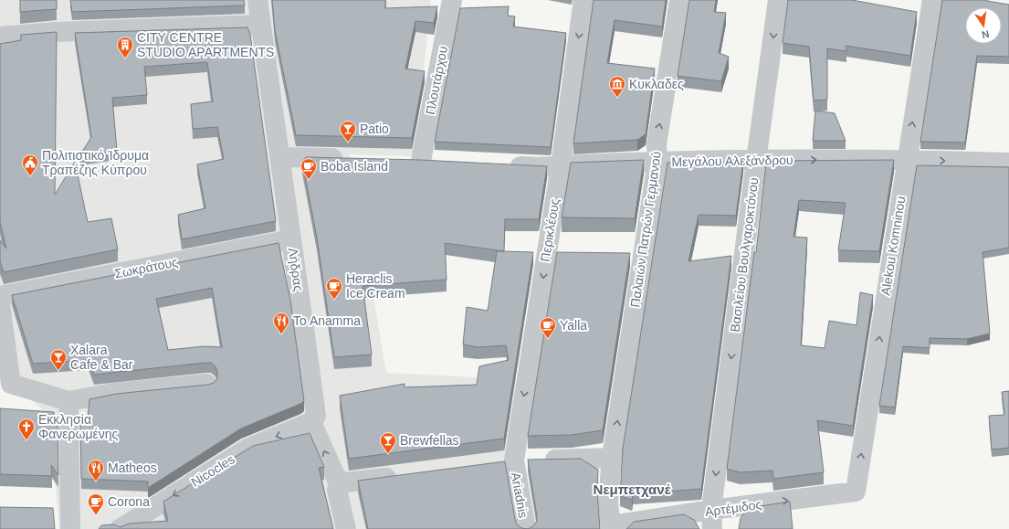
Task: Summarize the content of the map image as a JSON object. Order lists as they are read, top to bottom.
{
  "streets": {
    "street": [
      "Πλουτάρχου",
      "Μεγάλου Αλεξάνδρου",
      "Παλαιών Πατρών Γερμανού",
      "Περικλέους",
      "Alekou Komninou",
      "Βασιλείου Βουλγαροκτόνου",
      "Σωκράτους",
      "Λήδρας",
      "Nicocles",
      "Ariadnis",
      "Αρτέμιδος"
    ]
  },
  "crossings": [
    ["Μεγάλου Αλεξάνδρου", "Παλαιών Πατρών Γερμανού"],
    ["Μεγάλου Αλεξάνδρου", "Περικλέους"],
    ["Μεγάλου Αλεξάνδρου", "Alekou Komninou"],
    ["Μεγάλου Αλεξάνδρου", "Βασιλείου Βουλγαροκτόνου"],
    ["Παλαιών Πατρών Γερμανού", "Αρτέμιδος"],
    ["Περικλέους", "Ariadnis"],
    ["Alekou Komninou", "Αρτέμιδος"],
    ["Βασιλείου Βουλγαροκτόνου", "Αρτέμιδος"],
    ["Σωκράτους", "Λήδρας"],
    ["Λήδρας", "Nicocles"]
  ],
  "one_way": [
    "Μεγάλου Αλεξάνδρου",
    "Παλαιών Πατρών Γερμανού",
    "Περικλέους",
    "Alekou Komninou",
    "Βασιλείου Βουλγαροκτόνου",
    "Αρτέμιδος"
  ],
  "districts": ["Νεμπετχανέ"],
  "places": {
    "building": ["CITY CENTRE STUDIO APARTMENTS"],
    "museum": ["Κυκλαδες"],
    "bar": ["Patio", "Xalara Cafe & Bar", "Brewfellas"],
    "public building": ["Πολιτιστικό Ίδρυμα Τραπέζης Κύπρου"],
    "cafe": [
      "Boba Island",
      "Heraclis Ice Cream",
      "Yalla",
      "Corona"
    ],
    "restaurant": ["To Anamma", "Matheos"],
    "church": ["Εκκλησία Φανερωμένης"]
  },
  "north": "bottom"
}
